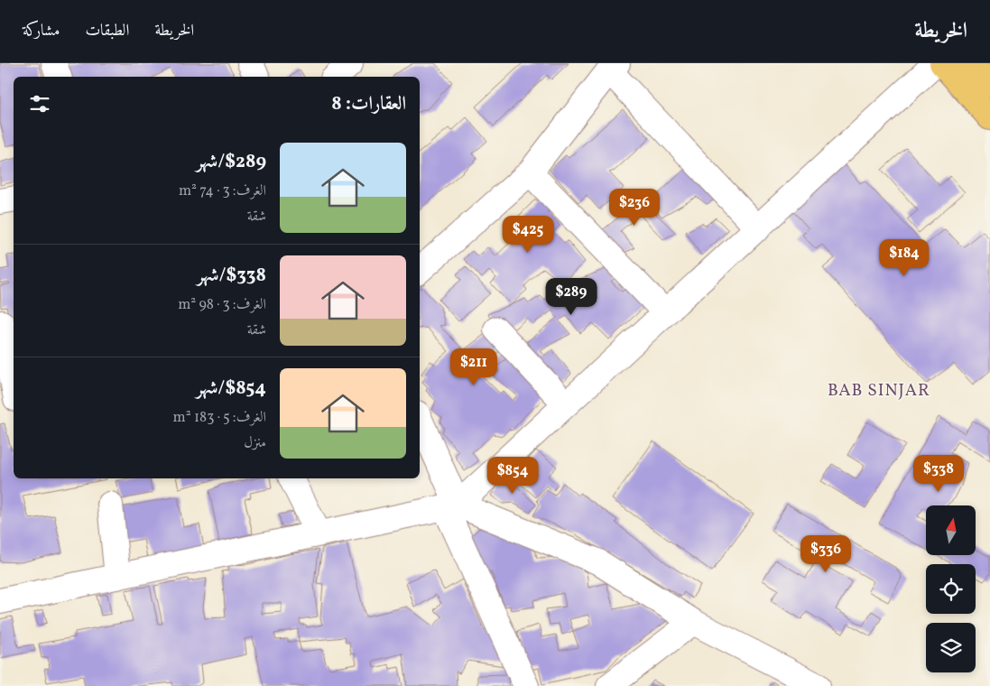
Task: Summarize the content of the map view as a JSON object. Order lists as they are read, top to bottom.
{
  "districts": ["BAB SINJAR"],
  "north": "top",
  "page": {
    "header": "الخريطة",
    "nav": ["الخريطة", "الطبقات", "مشاركة"],
    "heading": "العقارات: 8",
    "list": [
      {
        "name": "$289/شهر",
        "note": "الغرف: 3 · 74 m² · شقة"
      },
      {
        "name": "$338/شهر",
        "note": "الغرف: 3 · 98 m² · شقة"
      },
      {
        "name": "$854/شهر",
        "note": "الغرف: 5 · 183 m² · منزل"
      }
    ],
    "price": [
      "$236",
      "$425",
      "$184",
      "$289",
      "$211",
      "$338",
      "$854",
      "$336"
    ]
  }
}
